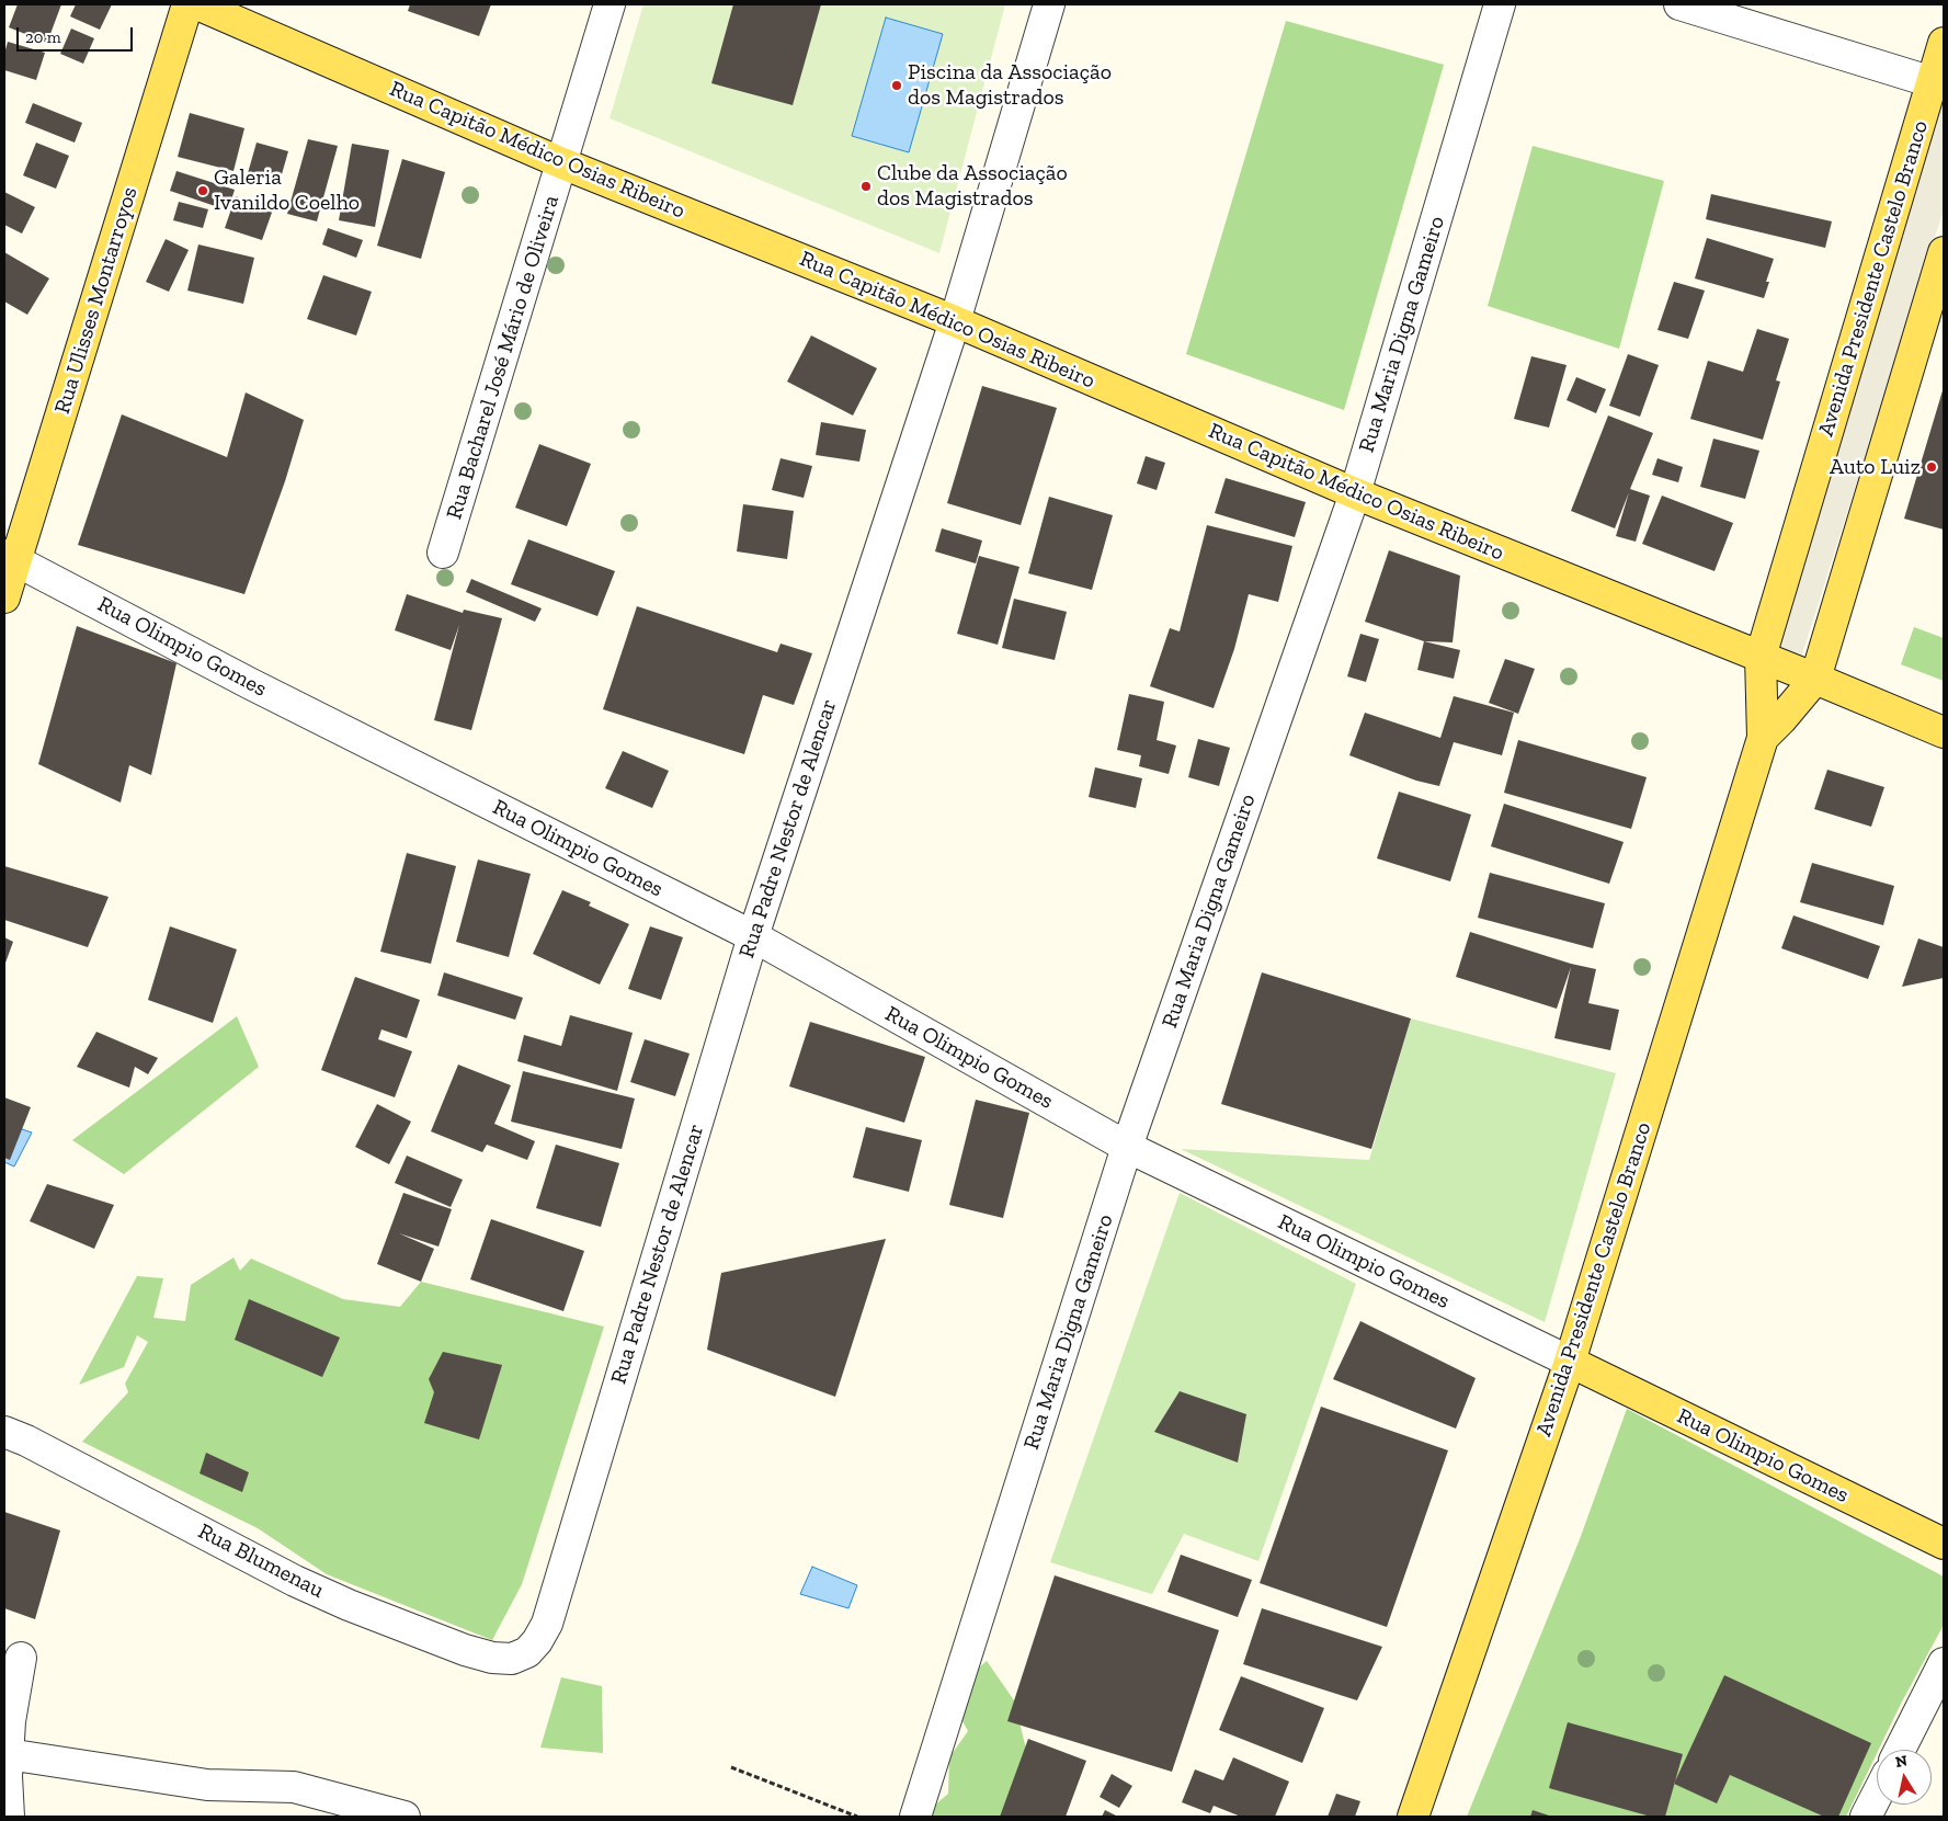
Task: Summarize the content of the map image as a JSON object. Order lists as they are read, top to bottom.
{
  "streets": {
    "main road": [
      "Rua Capitão Médico Osias Ribeiro",
      "Avenida Presidente Castelo Branco",
      "Rua Ulisses Montarroyos",
      "Rua Olimpio Gomes"
    ],
    "street": [
      "Rua Maria Digna Gameiro",
      "Rua Bacharel José Mário de Oliveira",
      "Rua Padre Nestor de Alencar",
      "Rua Blumenau"
    ]
  },
  "crossings": [
    ["Rua Capitão Médico Osias Ribeiro", "Avenida Presidente Castelo Branco"],
    ["Rua Capitão Médico Osias Ribeiro", "Rua Maria Digna Gameiro"],
    ["Rua Capitão Médico Osias Ribeiro", "Rua Bacharel José Mário de Oliveira"],
    ["Rua Capitão Médico Osias Ribeiro", "Rua Padre Nestor de Alencar"],
    ["Avenida Presidente Castelo Branco", "Rua Olimpio Gomes"],
    ["Rua Ulisses Montarroyos", "Rua Olimpio Gomes"],
    ["Rua Maria Digna Gameiro", "Rua Olimpio Gomes"],
    ["Rua Olimpio Gomes", "Rua Padre Nestor de Alencar"],
    ["Rua Padre Nestor de Alencar", "Rua Blumenau"]
  ],
  "places": [
    "Piscina da Associação dos Magistrados",
    "Clube da Associação dos Magistrados",
    "Galeria Ivanildo Coelho",
    "Auto Luiz"
  ],
  "scale_bar": "20 m",
  "north": "top"
}
